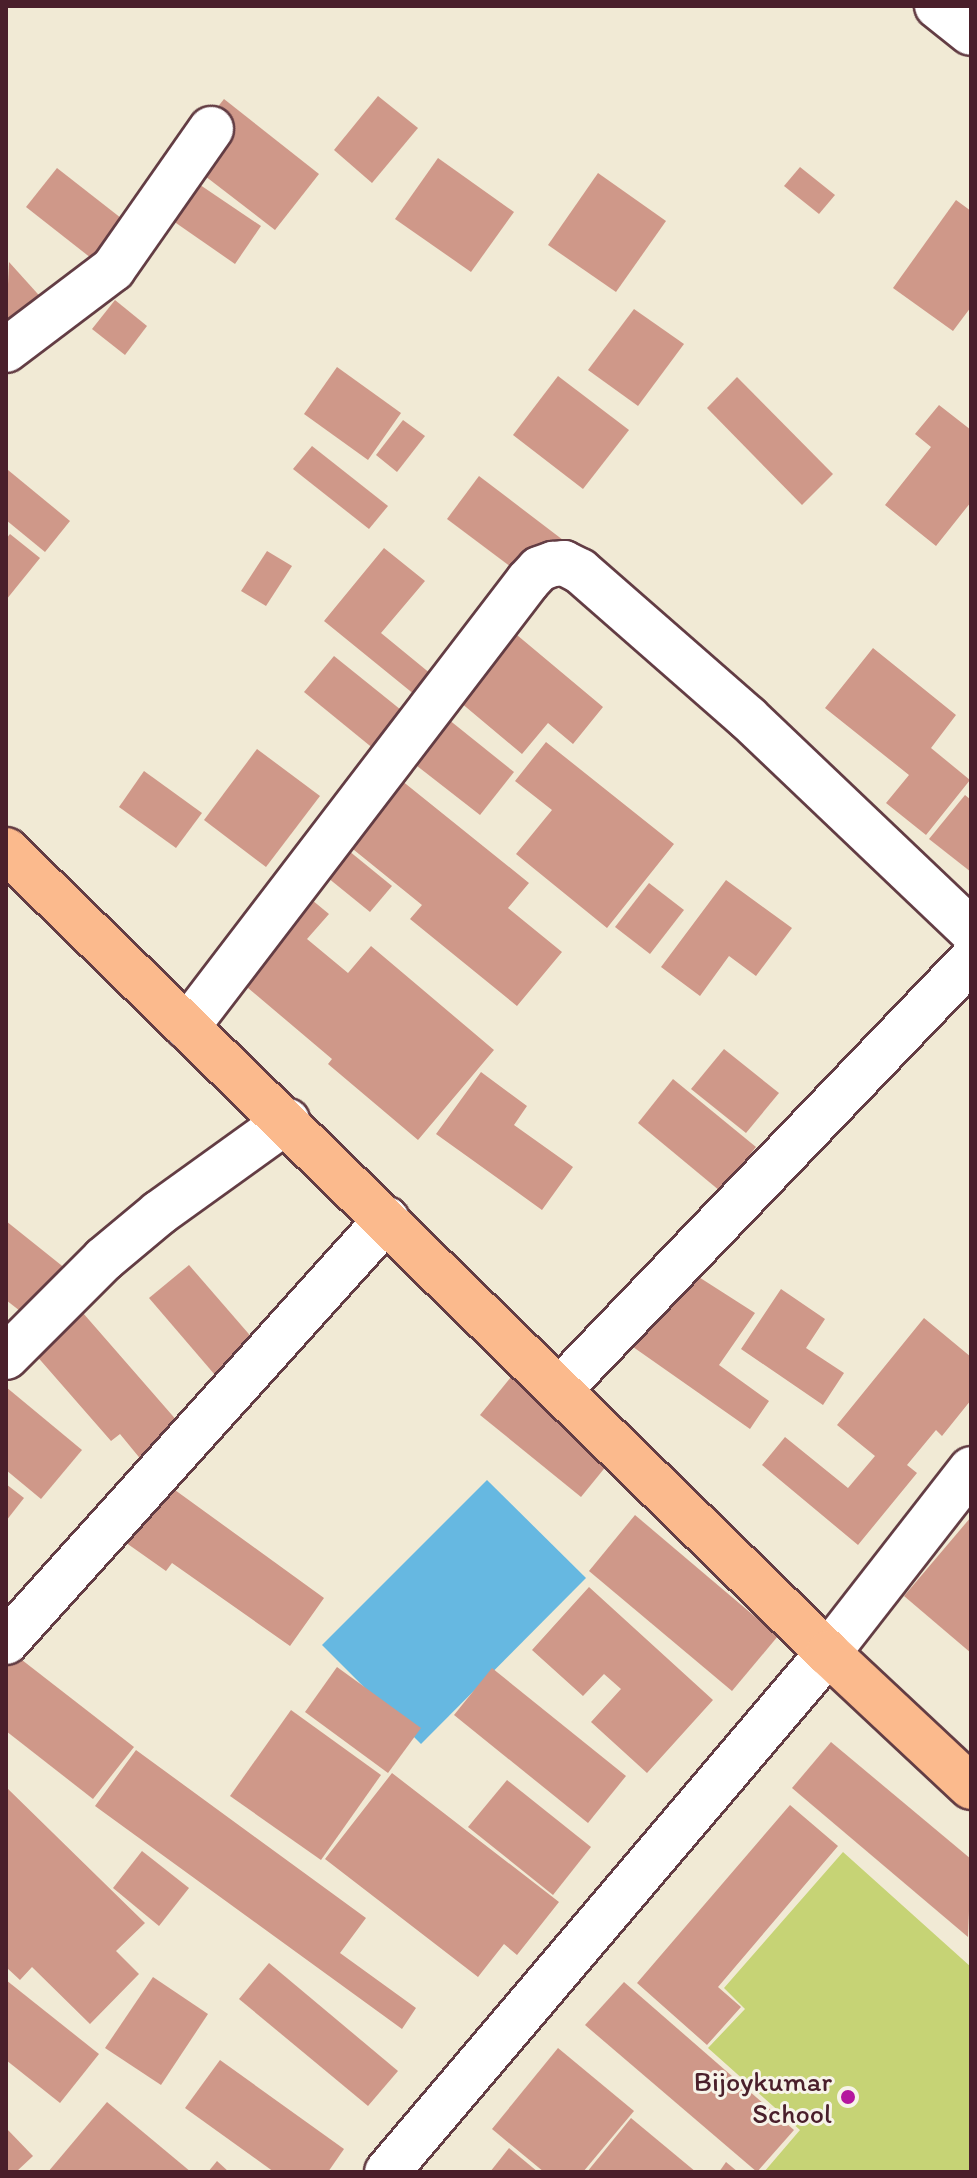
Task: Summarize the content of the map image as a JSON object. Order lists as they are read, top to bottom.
{
  "places": ["Bijoykumar School"]
}
